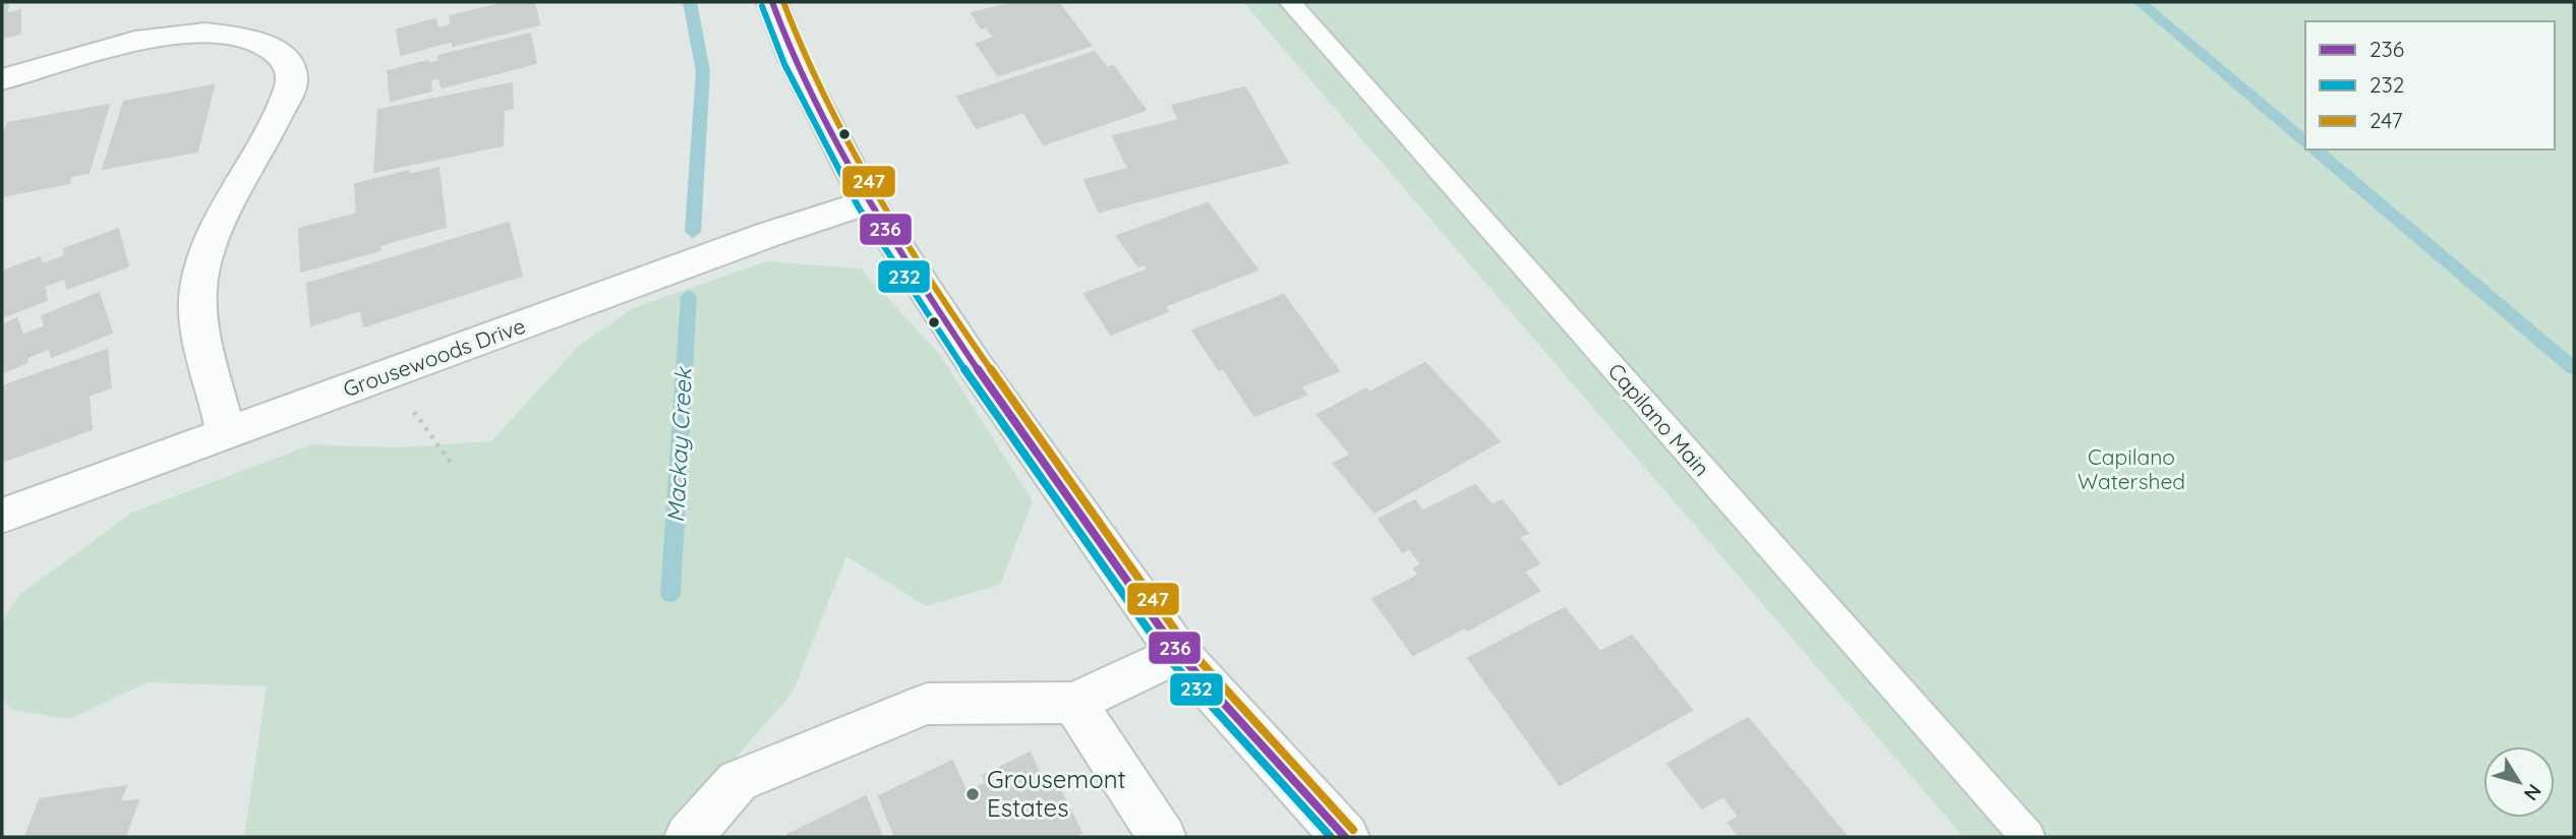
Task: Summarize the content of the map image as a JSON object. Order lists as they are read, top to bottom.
{
  "streets": {
    "street": ["Grousewoods Drive"],
    "lane": ["Capilano Main"]
  },
  "water": ["Mackay Creek"],
  "parks": ["Capilano Watershed"],
  "places": ["Grousemont Estates"],
  "lines": ["transit line 236", "transit line 247", "transit line 232"],
  "legend": ["236", "232", "247"],
  "north": "bottom right"
}
